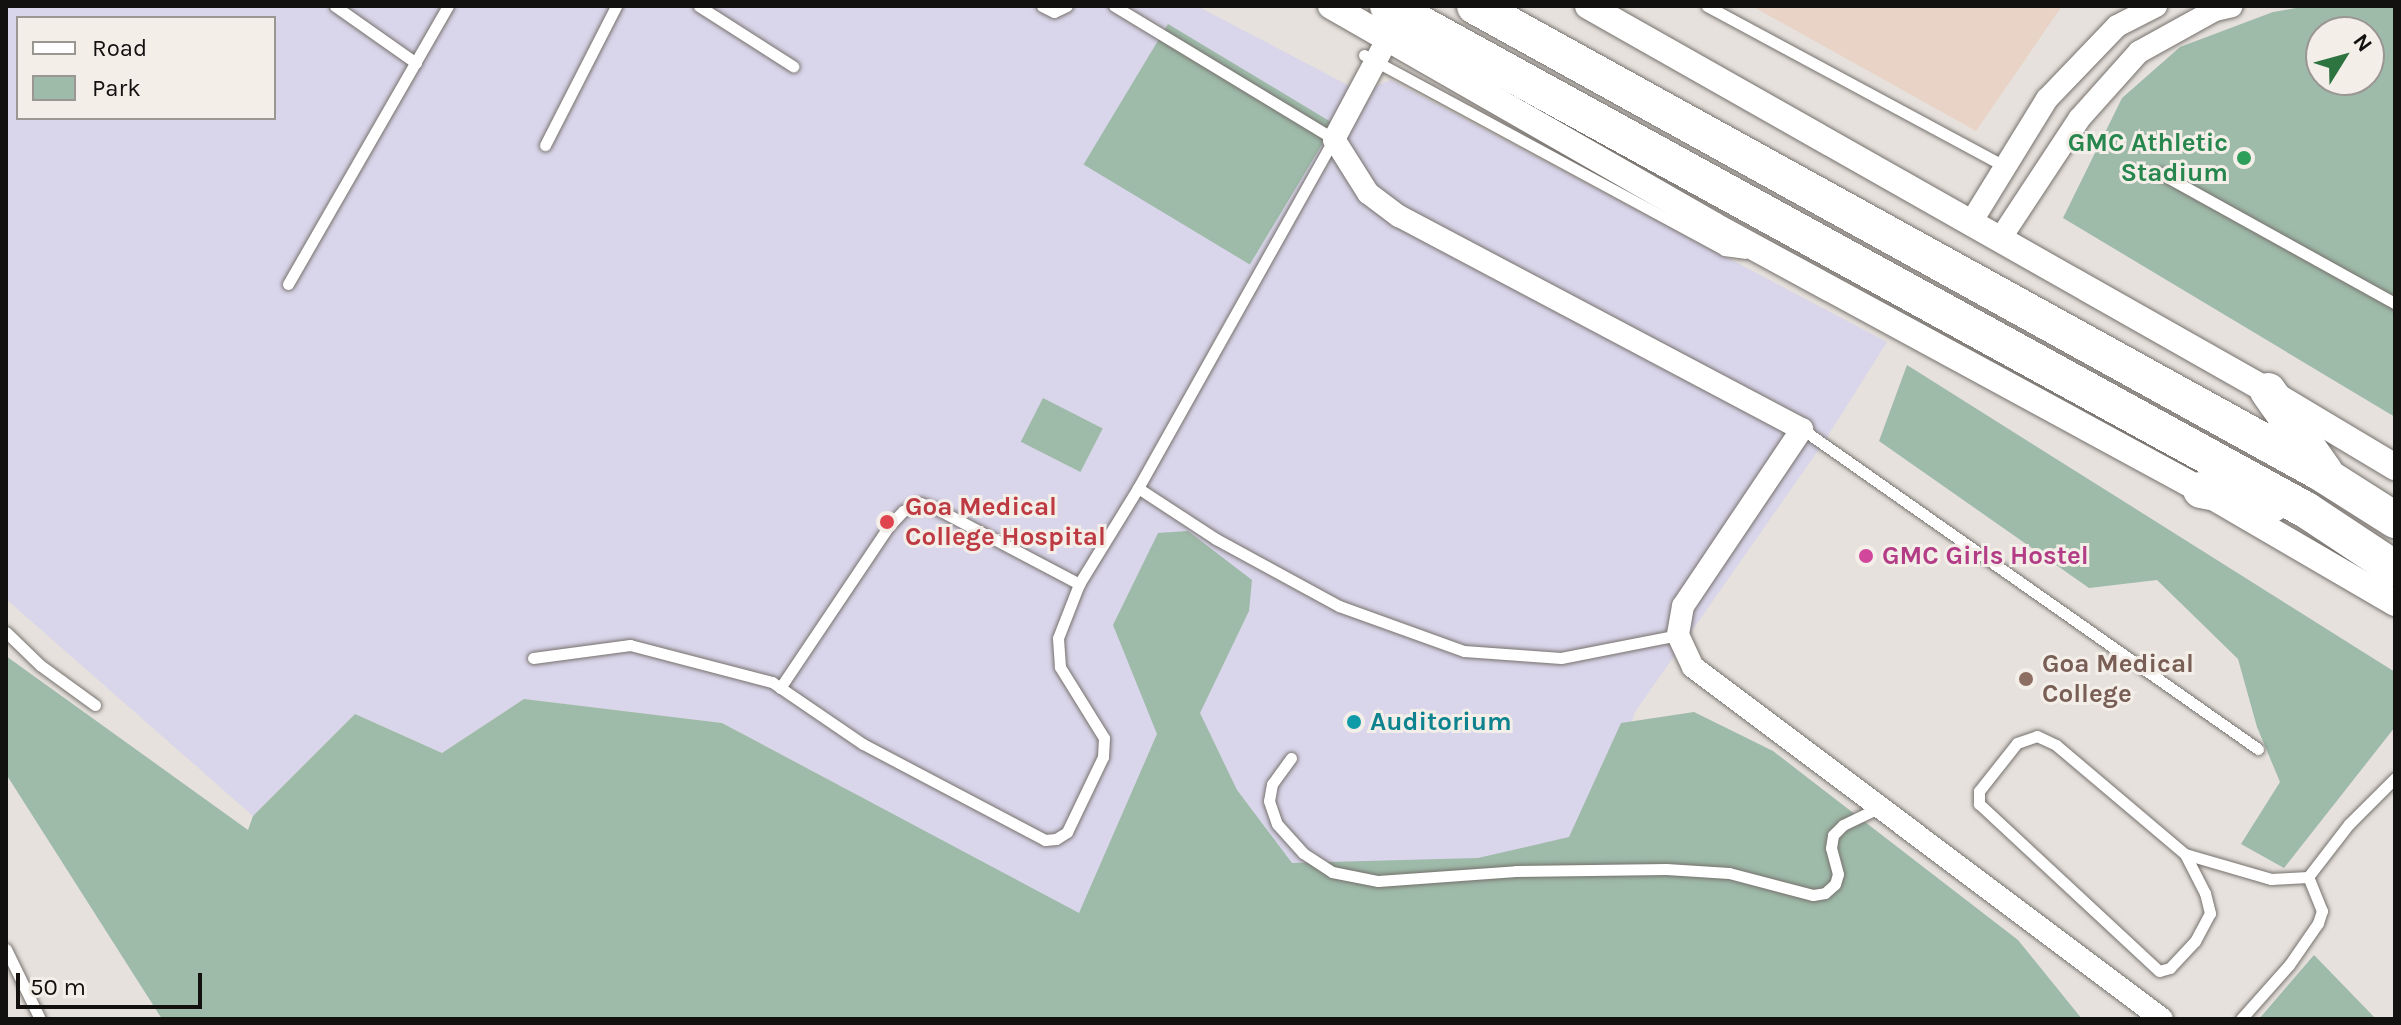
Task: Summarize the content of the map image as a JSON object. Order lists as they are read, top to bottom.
{
  "places": [
    "GMC Athletic Stadium",
    "Goa Medical College Hospital",
    "GMC Girls Hostel",
    "Goa Medical College",
    "Auditorium"
  ],
  "legend": ["Road", "Park"],
  "scale_bar": "50 m",
  "north": "top right"
}
